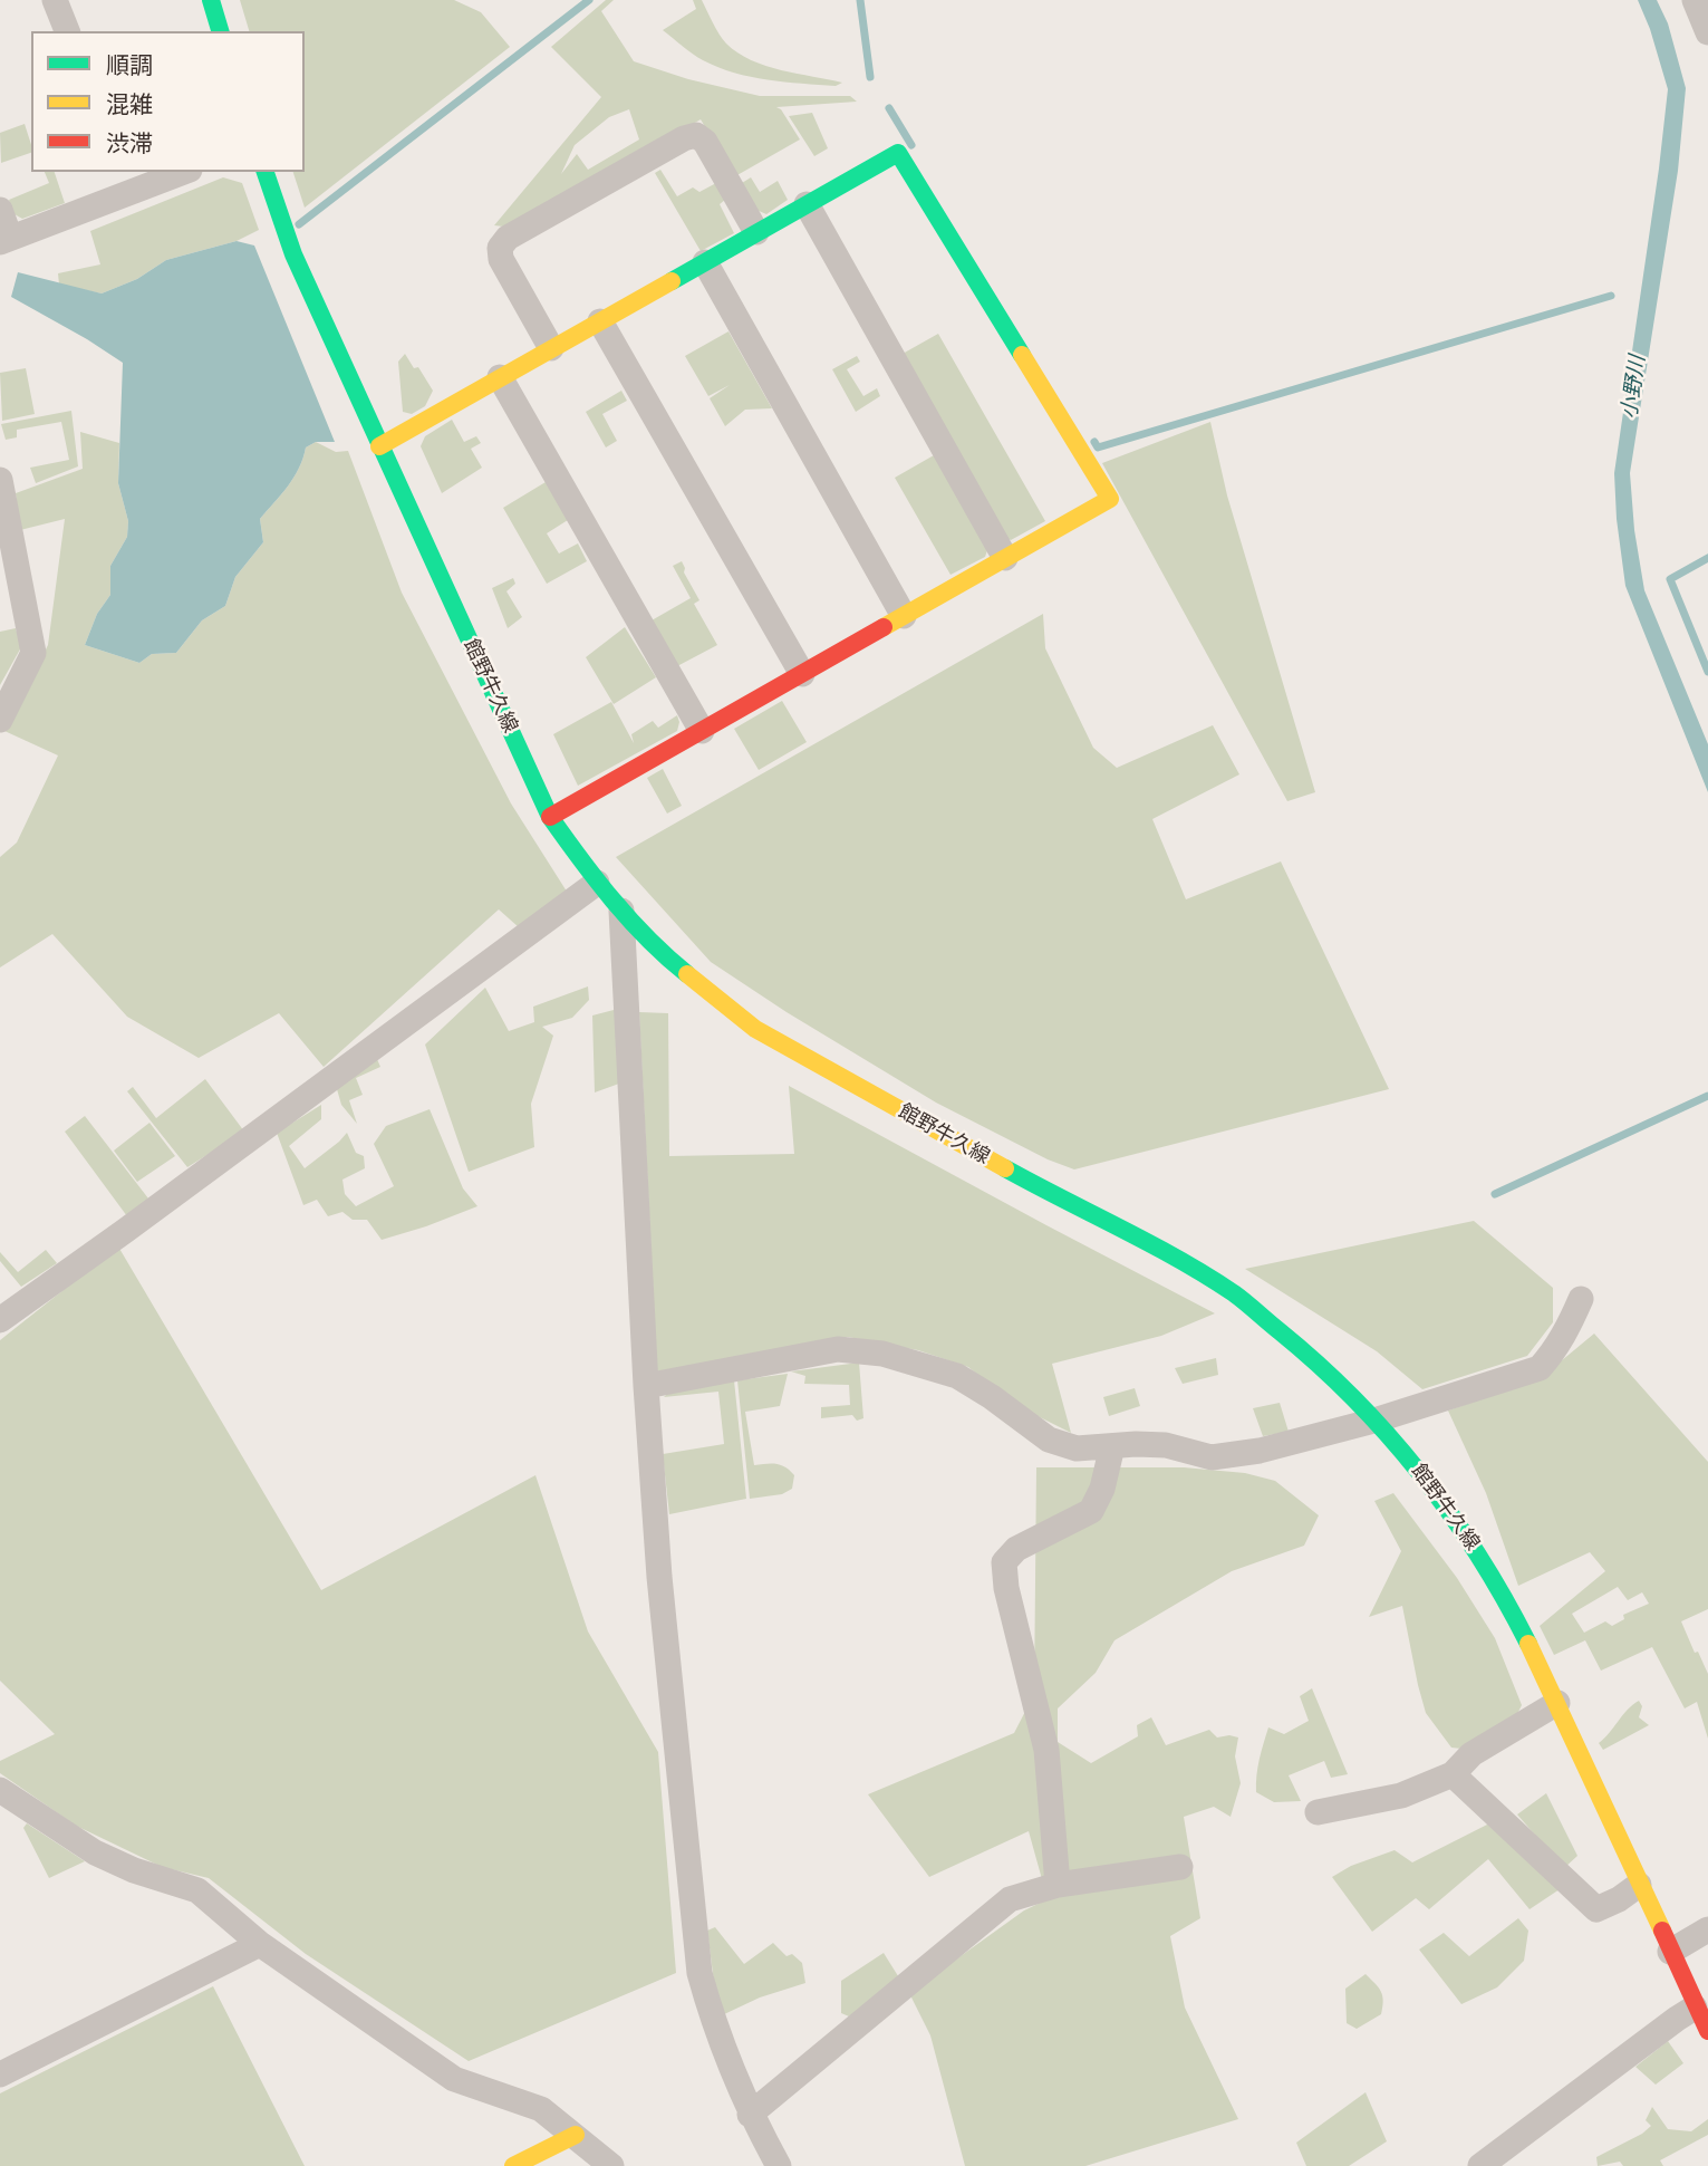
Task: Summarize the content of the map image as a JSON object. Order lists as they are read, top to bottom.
{
  "streets": {
    "main road": ["館野牛久線"]
  },
  "water": ["小野川"],
  "legend": ["順調", "混雑", "渋滞"]
}
